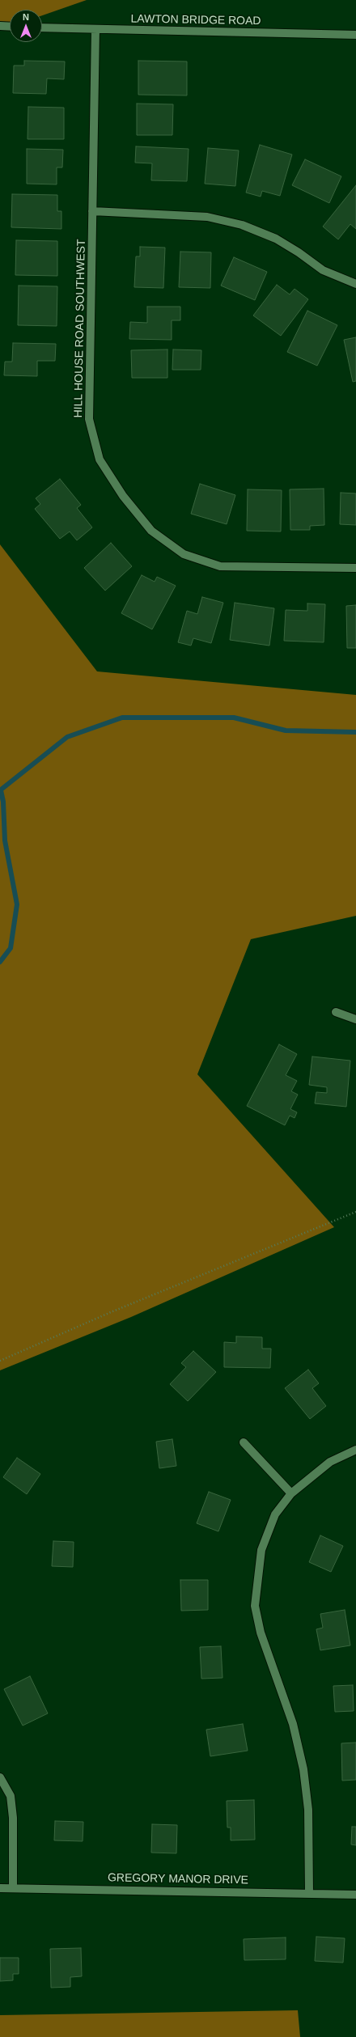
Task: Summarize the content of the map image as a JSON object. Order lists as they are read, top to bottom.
{
  "streets": {
    "street": ["LAWTON BRIDGE ROAD", "HILL HOUSE ROAD SOUTHWEST", "GREGORY MANOR DRIVE"]
  },
  "crossings": [
    ["LAWTON BRIDGE ROAD", "HILL HOUSE ROAD SOUTHWEST"]
  ],
  "north": "top"
}
